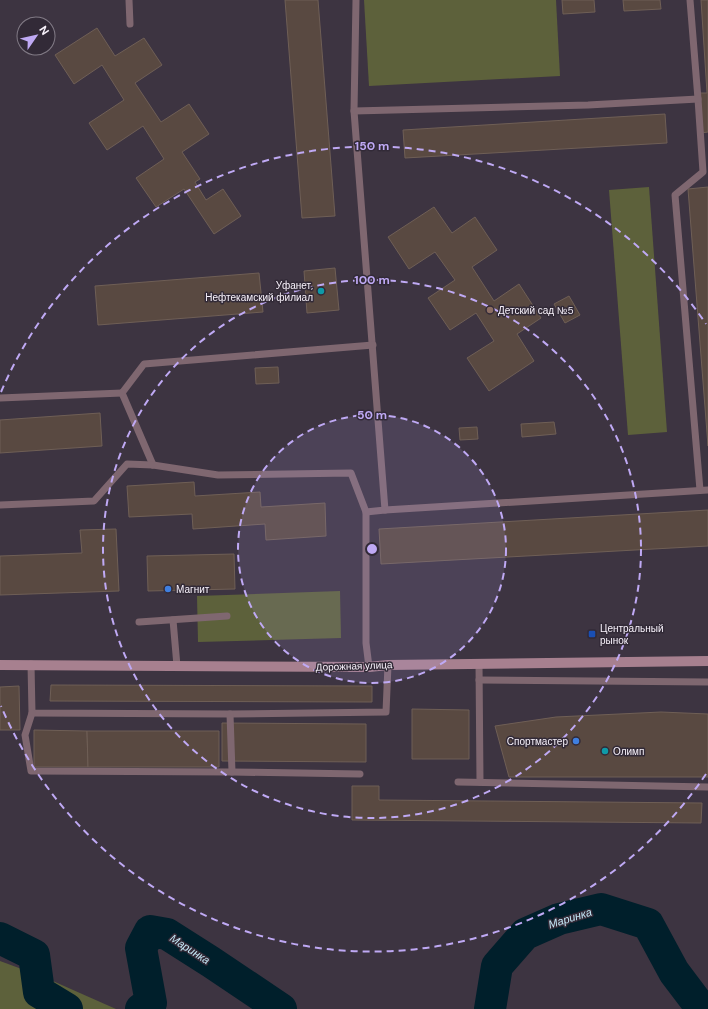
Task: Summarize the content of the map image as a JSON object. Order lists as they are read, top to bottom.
{
  "streets": {
    "main road": ["Дорожная улица"]
  },
  "water": ["Маринка"],
  "places": {
    "other": [
      "Уфанет, Нефтекамский филиал",
      "Детский сад №5",
      "Магнит",
      "Спортмастер",
      "Олимп"
    ],
    "transit": ["Центральный рынок"]
  },
  "north": "top right",
  "rings": ["150 m", "100 m", "50 m"]
}
